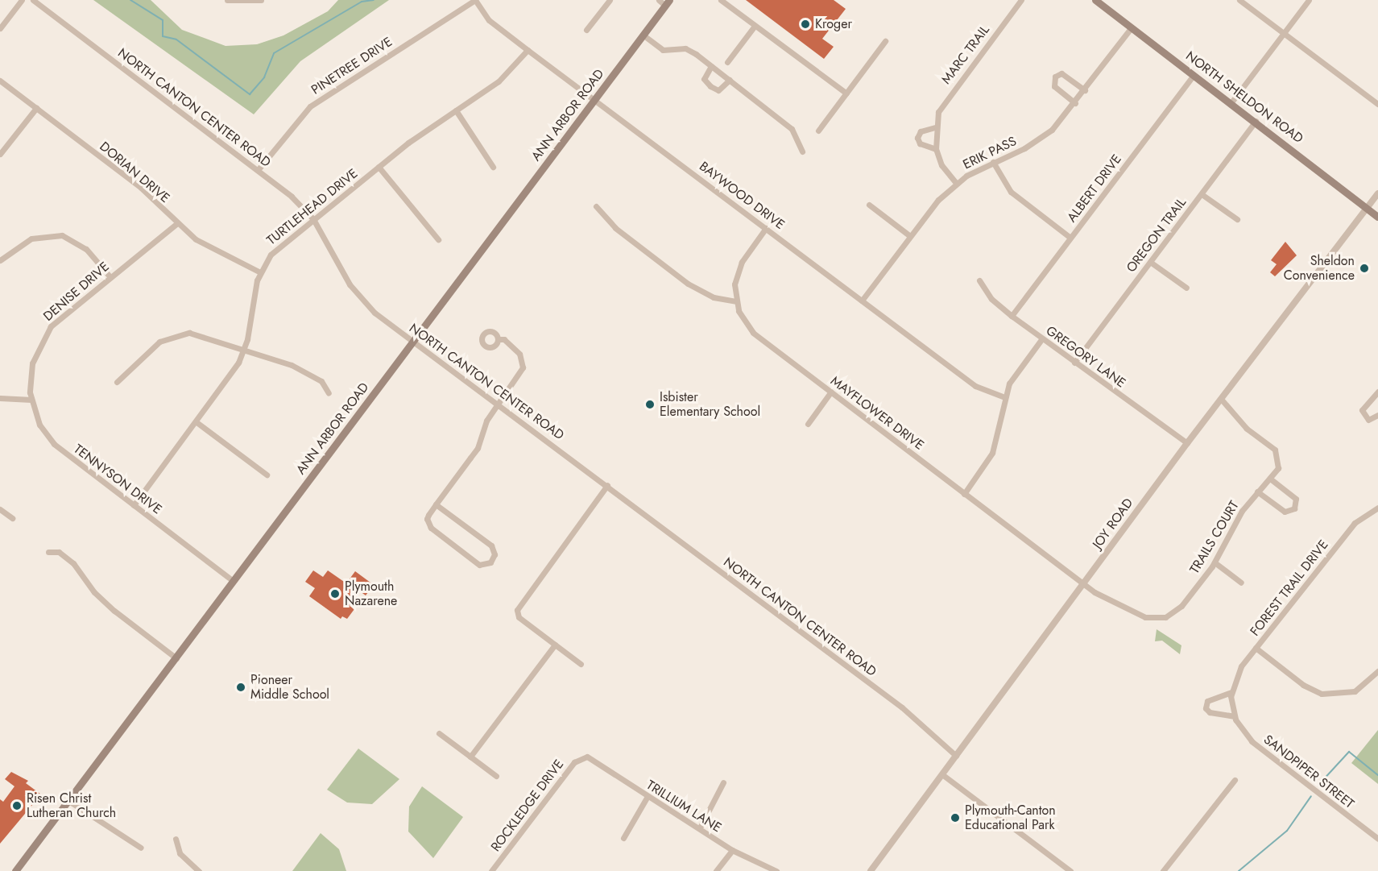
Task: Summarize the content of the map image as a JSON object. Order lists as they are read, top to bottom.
{
  "streets": {
    "main road": ["NORTH SHELDON ROAD", "ANN ARBOR ROAD"],
    "street": [
      "MARC TRAIL",
      "PINETREE DRIVE",
      "NORTH CANTON CENTER ROAD",
      "ERIK PASS",
      "DORIAN DRIVE",
      "ALBERT DRIVE",
      "BAYWOOD DRIVE",
      "TURTLEHEAD DRIVE",
      "OREGON TRAIL",
      "DENISE DRIVE",
      "GREGORY LANE",
      "MAYFLOWER DRIVE",
      "TENNYSON DRIVE",
      "JOY ROAD",
      "TRAILS COURT",
      "FOREST TRAIL DRIVE",
      "SANDPIPER STREET",
      "ROCKLEDGE DRIVE",
      "TRILLIUM LANE"
    ]
  },
  "crossings": [
    ["MARC TRAIL", "ERIK PASS"],
    ["PINETREE DRIVE", "NORTH CANTON CENTER ROAD"],
    ["PINETREE DRIVE", "BAYWOOD DRIVE"],
    ["NORTH SHELDON ROAD", "ERIK PASS"],
    ["NORTH SHELDON ROAD", "ALBERT DRIVE"],
    ["NORTH SHELDON ROAD", "OREGON TRAIL"],
    ["NORTH SHELDON ROAD", "JOY ROAD"],
    ["NORTH CANTON CENTER ROAD", "ANN ARBOR ROAD"],
    ["NORTH CANTON CENTER ROAD", "TURTLEHEAD DRIVE"],
    ["NORTH CANTON CENTER ROAD", "JOY ROAD"],
    ["ANN ARBOR ROAD", "BAYWOOD DRIVE"],
    ["ANN ARBOR ROAD", "TENNYSON DRIVE"],
    ["ERIK PASS", "BAYWOOD DRIVE"],
    ["DORIAN DRIVE", "TURTLEHEAD DRIVE"],
    ["DORIAN DRIVE", "DENISE DRIVE"],
    ["ALBERT DRIVE", "GREGORY LANE"],
    ["BAYWOOD DRIVE", "TURTLEHEAD DRIVE"],
    ["TURTLEHEAD DRIVE", "TENNYSON DRIVE"],
    ["OREGON TRAIL", "GREGORY LANE"],
    ["DENISE DRIVE", "TENNYSON DRIVE"],
    ["GREGORY LANE", "JOY ROAD"],
    ["MAYFLOWER DRIVE", "JOY ROAD"],
    ["MAYFLOWER DRIVE", "TRAILS COURT"],
    ["JOY ROAD", "TRAILS COURT"],
    ["FOREST TRAIL DRIVE", "SANDPIPER STREET"],
    ["ROCKLEDGE DRIVE", "TRILLIUM LANE"]
  ],
  "places": [
    "Kroger",
    "Sheldon Convenience",
    "Isbister Elementary School",
    "Plymouth Nazarene",
    "Pioneer Middle School",
    "Risen Christ Lutheran Church",
    "Plymouth-Canton Educational Park"
  ]
}
